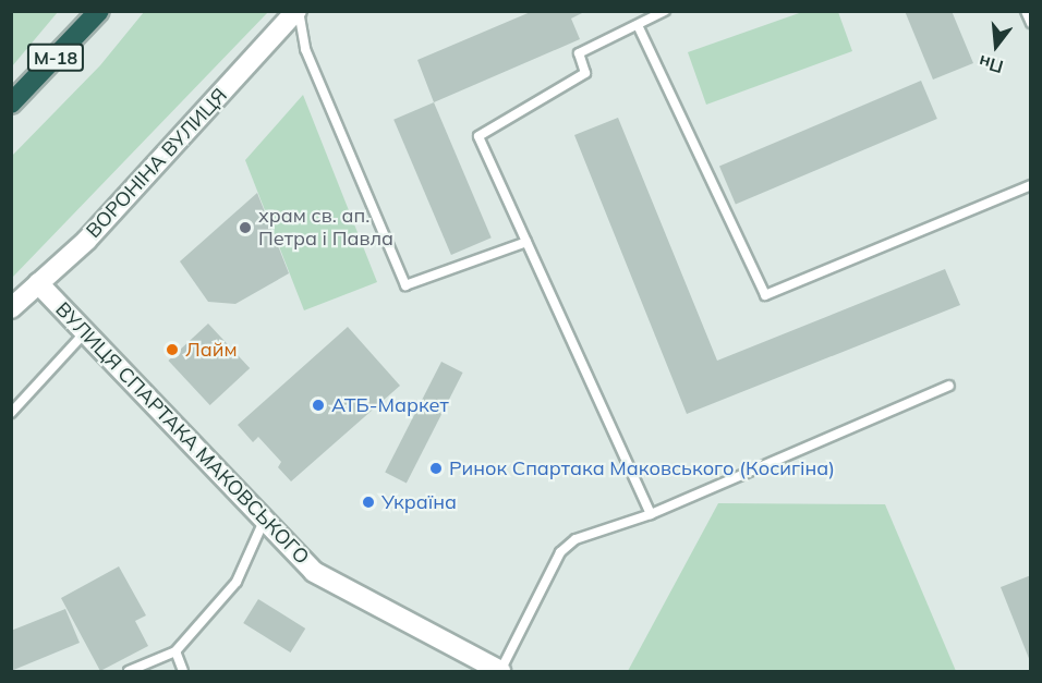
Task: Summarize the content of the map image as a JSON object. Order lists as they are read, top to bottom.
{
  "streets": {
    "highway": ["М-18"],
    "street": ["ВОРОНІНА ВУЛИЦЯ", "ВУЛИЦЯ СПАРТАКА МАКОВСЬКОГО"]
  },
  "crossings": [
    ["ВОРОНІНА ВУЛИЦЯ", "ВУЛИЦЯ СПАРТАКА МАКОВСЬКОГО"]
  ],
  "places": [
    "храм св. ап. Петра і Павла",
    "Лайм",
    "АТБ-Маркет",
    "Ринок Спартака Маковського (Косигіна)",
    "Україна"
  ],
  "north": "bottom"
}
